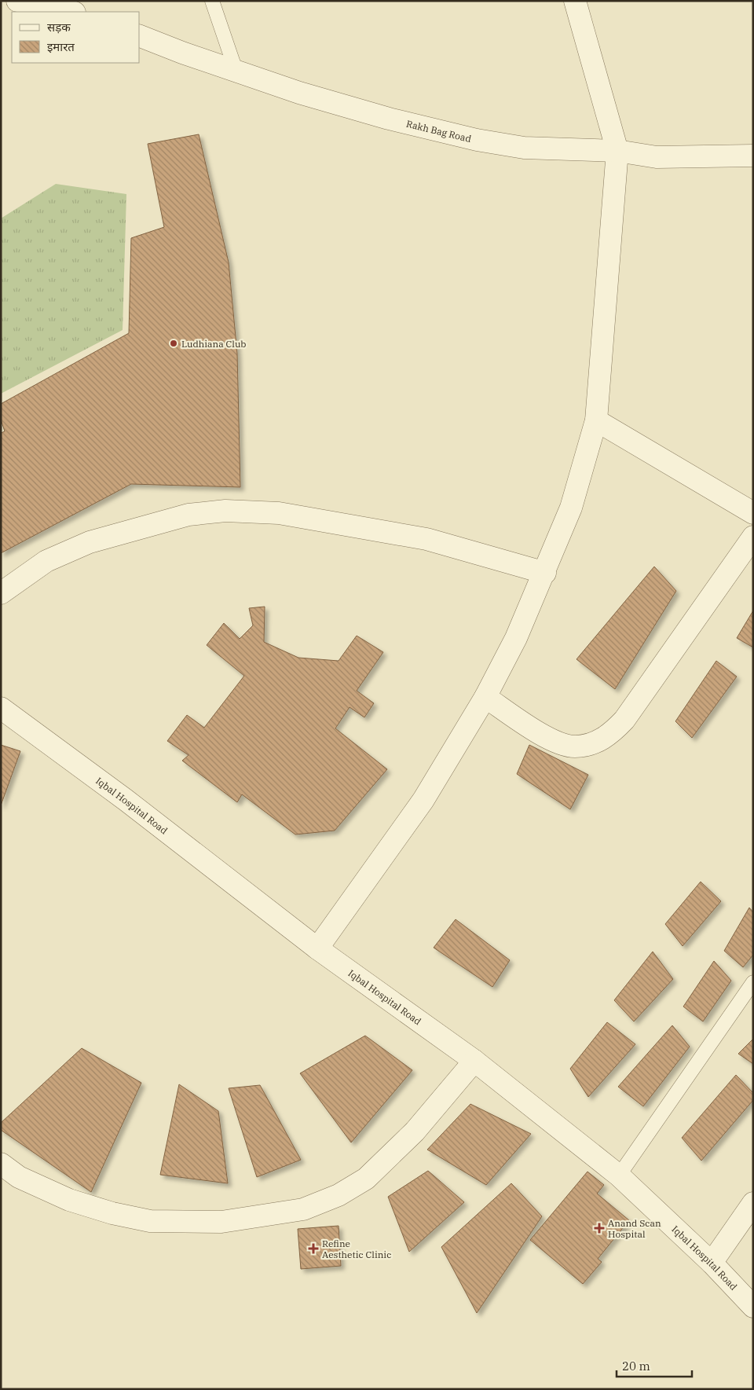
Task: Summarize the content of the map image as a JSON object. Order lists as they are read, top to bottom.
{
  "streets": {
    "street": ["Rakh Bag Road", "Iqbal Hospital Road"]
  },
  "places": {
    "other": ["Ludhiana Club"],
    "health": ["Anand Scan Hospital", "Refine Aesthetic Clinic"]
  },
  "legend": ["सड़क", "इमारत"],
  "scale_bar": "20 m"
}
